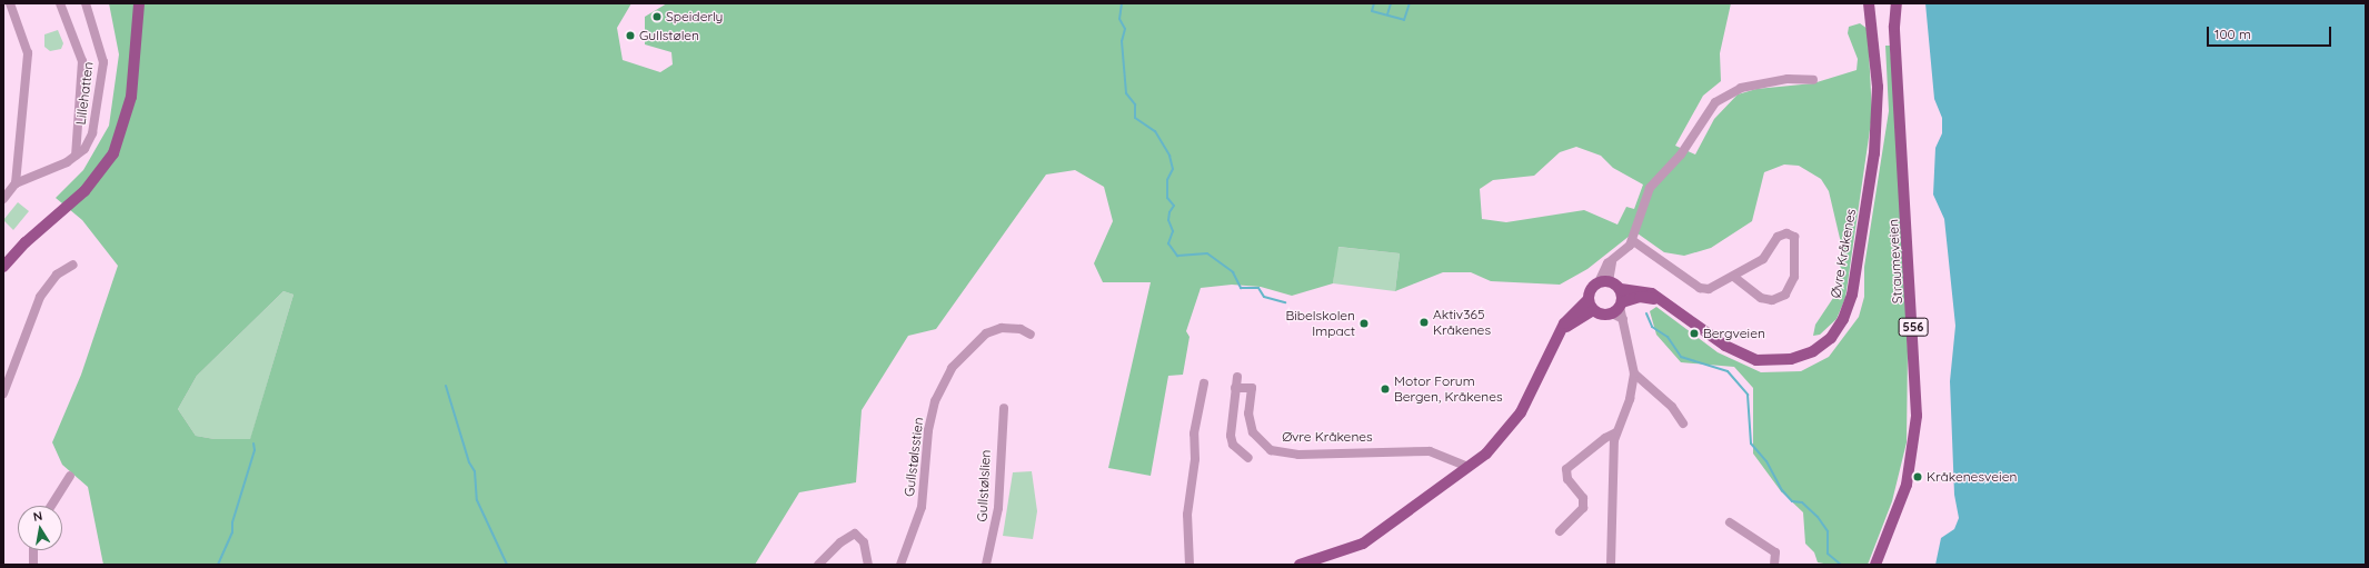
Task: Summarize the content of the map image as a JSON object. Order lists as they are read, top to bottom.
{
  "streets": {
    "main road": ["Øvre Kråkenes", "Straumeveien", "556"],
    "street": ["Lillehatten", "Gullstølsstien", "Gullstølslien"]
  },
  "places": [
    "Speiderly",
    "Gullstølen",
    "Aktiv365 Kråkenes",
    "Bibelskolen Impact",
    "Bergveien",
    "Motor Forum Bergen, Kråkenes",
    "Kråkenesveien"
  ],
  "scale_bar": "100 m",
  "north": "top"
}
